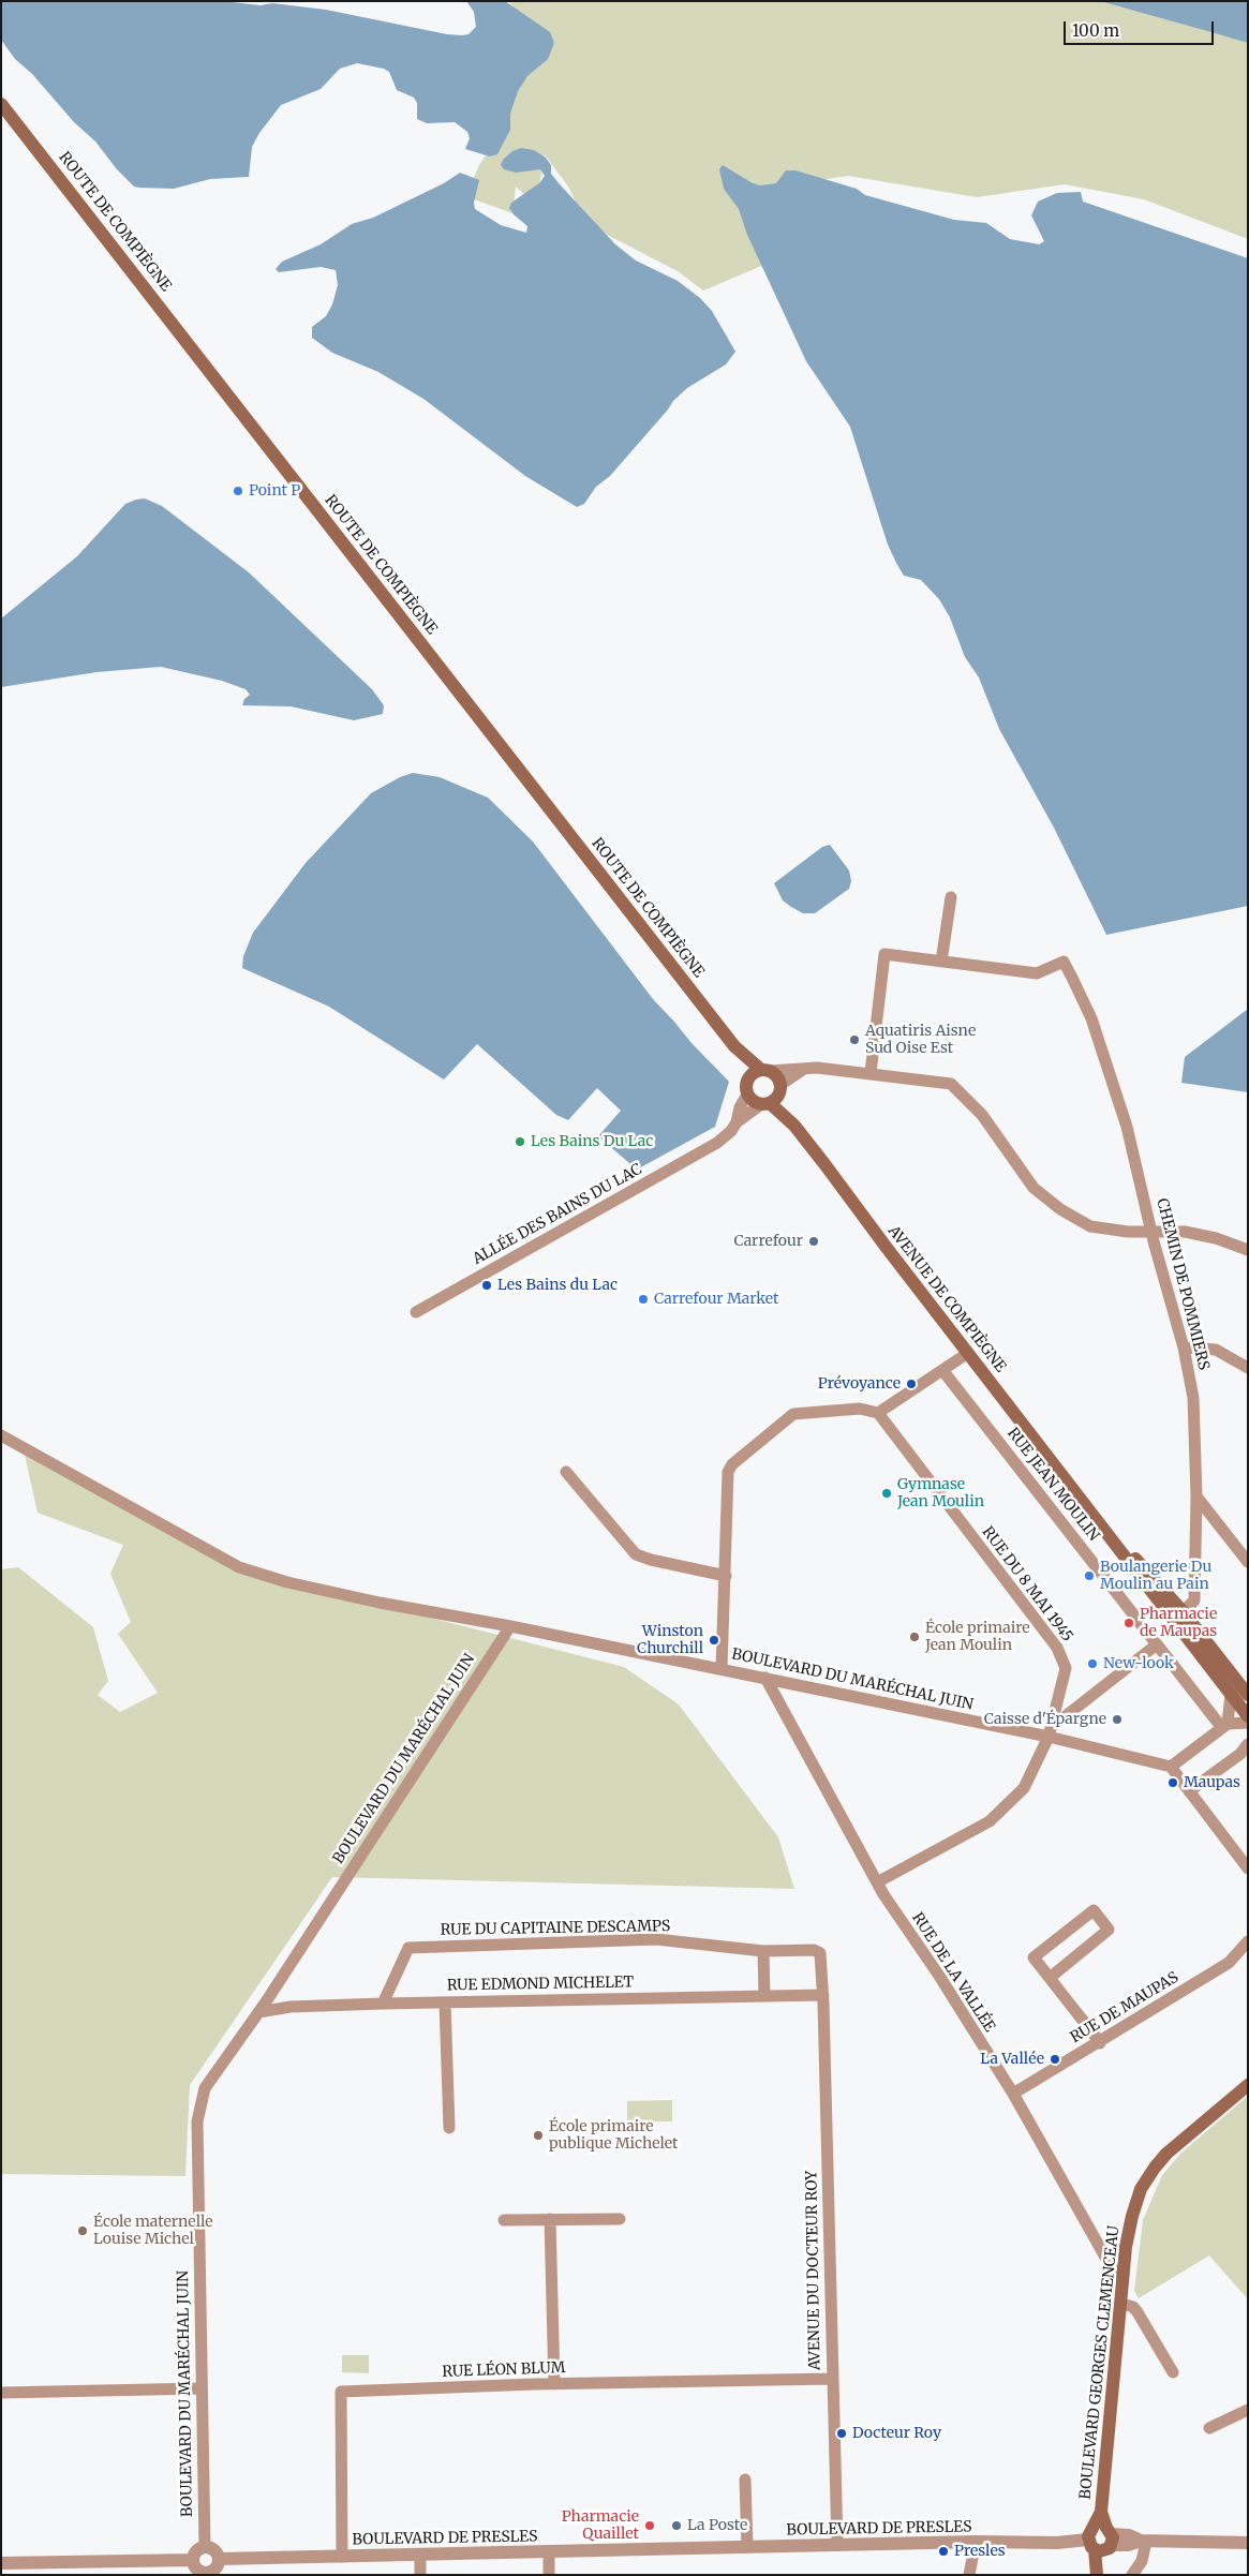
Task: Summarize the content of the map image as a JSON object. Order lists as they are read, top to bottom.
{
  "streets": {
    "main road": ["ROUTE DE COMPIÈGNE", "AVENUE DE COMPIÈGNE", "BOULEVARD GEORGES CLEMENCEAU"],
    "street": [
      "ALLÉE DES BAINS DU LAC",
      "CHEMIN DE POMMIERS",
      "RUE JEAN MOULIN",
      "RUE DU 8 MAI 1945",
      "BOULEVARD DU MARÉCHAL JUIN",
      "RUE DU CAPITAINE DESCAMPS",
      "RUE DE LA VALLÉE",
      "RUE EDMOND MICHELET",
      "RUE DE MAUPAS",
      "AVENUE DU DOCTEUR ROY",
      "RUE LÉON BLUM",
      "BOULEVARD DE PRESLES"
    ]
  },
  "crossings": [
    ["ALLÉE DES BAINS DU LAC", "AVENUE DE COMPIÈGNE"],
    ["CHEMIN DE POMMIERS", "AVENUE DE COMPIÈGNE"],
    ["RUE DU 8 MAI 1945", "BOULEVARD DU MARÉCHAL JUIN"],
    ["BOULEVARD DU MARÉCHAL JUIN", "RUE DE LA VALLÉE"],
    ["BOULEVARD DU MARÉCHAL JUIN", "RUE EDMOND MICHELET"],
    ["BOULEVARD DU MARÉCHAL JUIN", "BOULEVARD DE PRESLES"],
    ["RUE DU CAPITAINE DESCAMPS", "RUE EDMOND MICHELET"],
    ["RUE DU CAPITAINE DESCAMPS", "AVENUE DU DOCTEUR ROY"],
    ["RUE DE LA VALLÉE", "RUE DE MAUPAS"],
    ["RUE DE LA VALLÉE", "BOULEVARD GEORGES CLEMENCEAU"],
    ["RUE EDMOND MICHELET", "AVENUE DU DOCTEUR ROY"],
    ["AVENUE DU DOCTEUR ROY", "RUE LÉON BLUM"],
    ["AVENUE DU DOCTEUR ROY", "BOULEVARD DE PRESLES"],
    ["BOULEVARD GEORGES CLEMENCEAU", "BOULEVARD DE PRESLES"],
    ["RUE LÉON BLUM", "BOULEVARD DE PRESLES"]
  ],
  "places": [
    "Point P",
    "Aquatiris Aisne Sud Oise Est",
    "Les Bains Du Lac",
    "Carrefour",
    "Les Bains du Lac",
    "Carrefour Market",
    "Prévoyance",
    "Gymnase Jean Moulin",
    "Boulangerie Du Moulin au Pain",
    "Pharmacie de Maupas",
    "École primaire Jean Moulin",
    "Winston Churchill",
    "New-look",
    "Caisse d'Épargne",
    "Maupas",
    "La Vallée",
    "École primaire publique Michelet",
    "École maternelle Louise Michel",
    "Docteur Roy",
    "Pharmacie Quaillet",
    "La Poste",
    "Presles"
  ],
  "scale_bar": "100 m"
}
